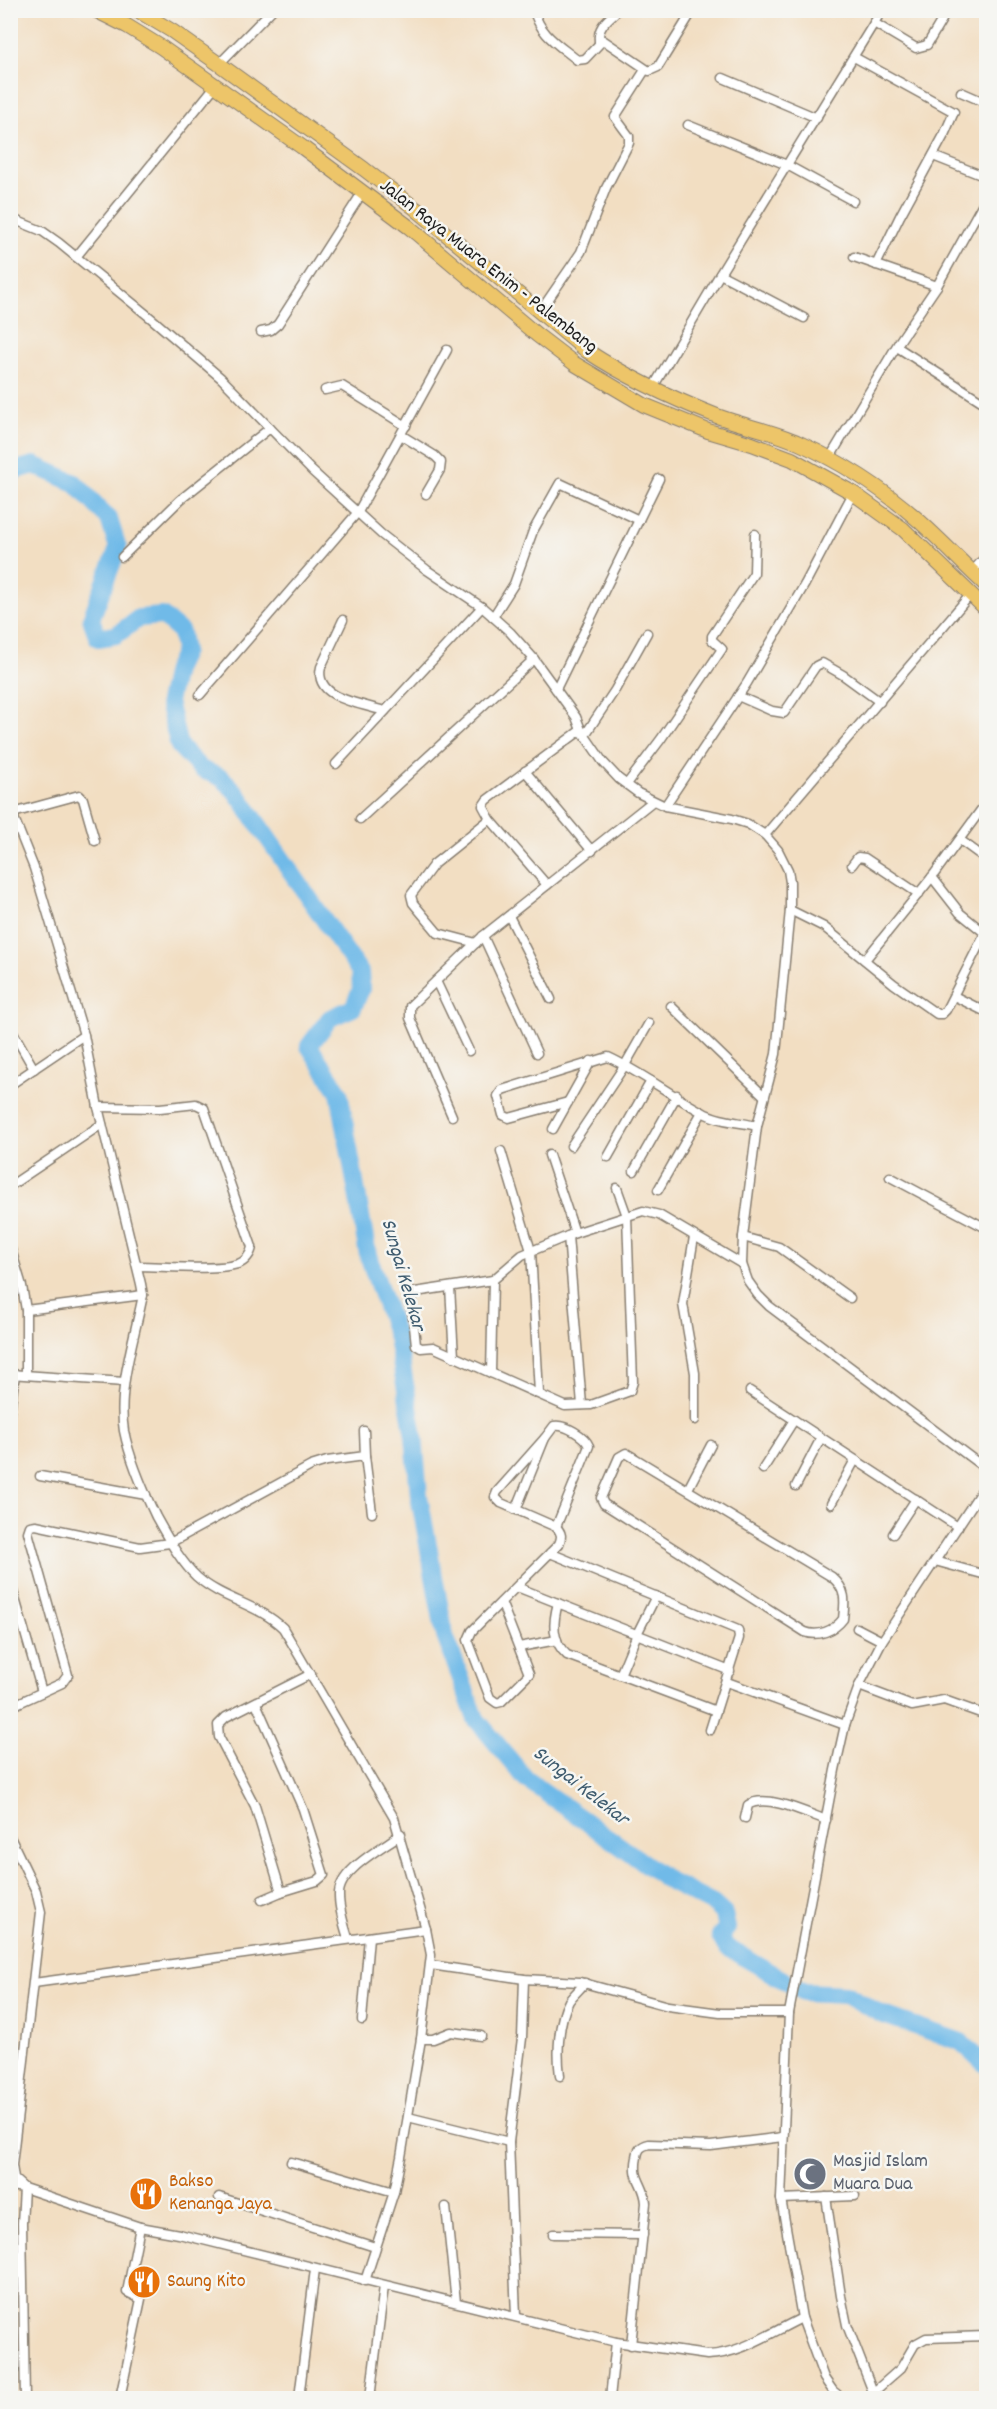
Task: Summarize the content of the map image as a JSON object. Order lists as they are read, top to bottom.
{
  "streets": {
    "main road": ["Jalan Raya Muara Enim - Palembang"]
  },
  "water": ["Sungai Kelekar"],
  "places": {
    "mosque": ["Masjid Islam Muara Dua"],
    "restaurant": ["Bakso Kenanga Jaya", "Saung Kito"]
  }
}
